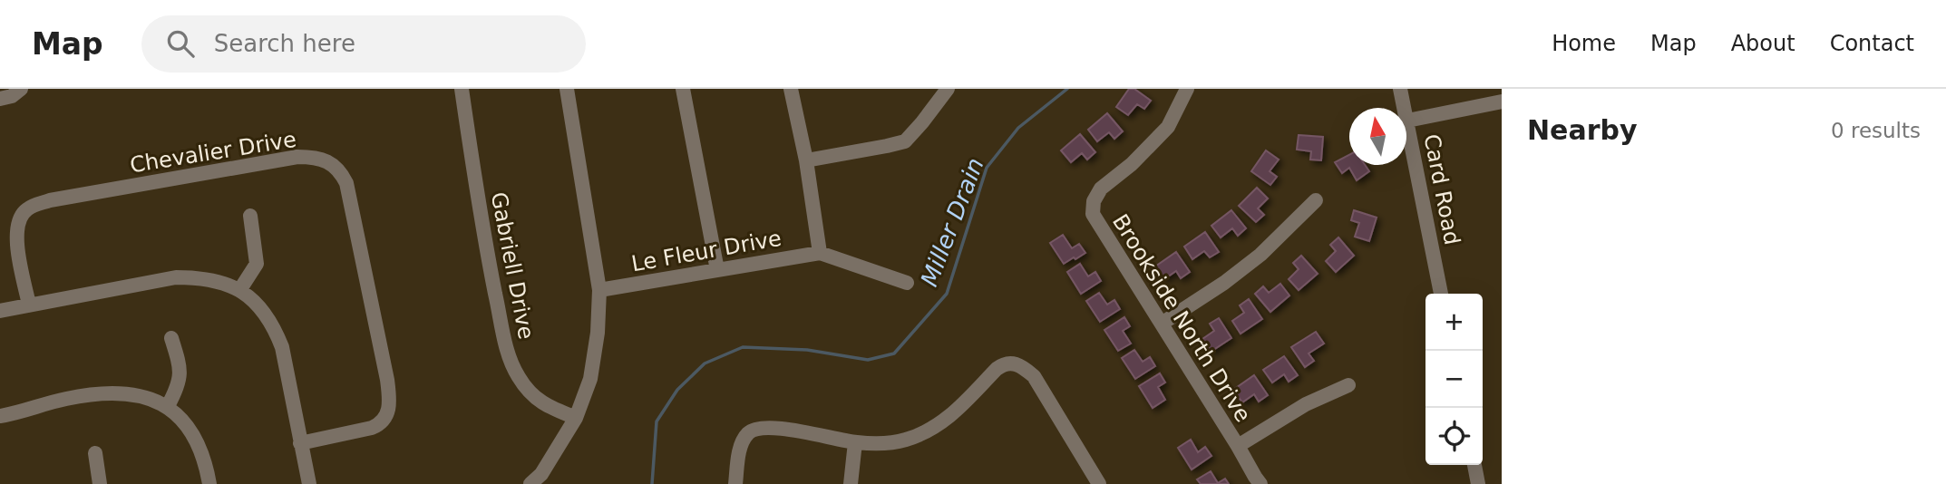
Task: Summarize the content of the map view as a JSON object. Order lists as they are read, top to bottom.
{
  "streets": {
    "street": [
      "Chevalier Drive",
      "Card Road",
      "Le Fleur Drive",
      "Gabriell Drive",
      "Brookside North Drive"
    ]
  },
  "water": ["Miller Drain"],
  "north": "top",
  "page": {
    "header": "Map",
    "search": "Search here",
    "nav": [
      "Home",
      "Map",
      "About",
      "Contact"
    ],
    "heading": ["Nearby", "0 results"],
    "map_buttons": ["+", "−"]
  }
}
